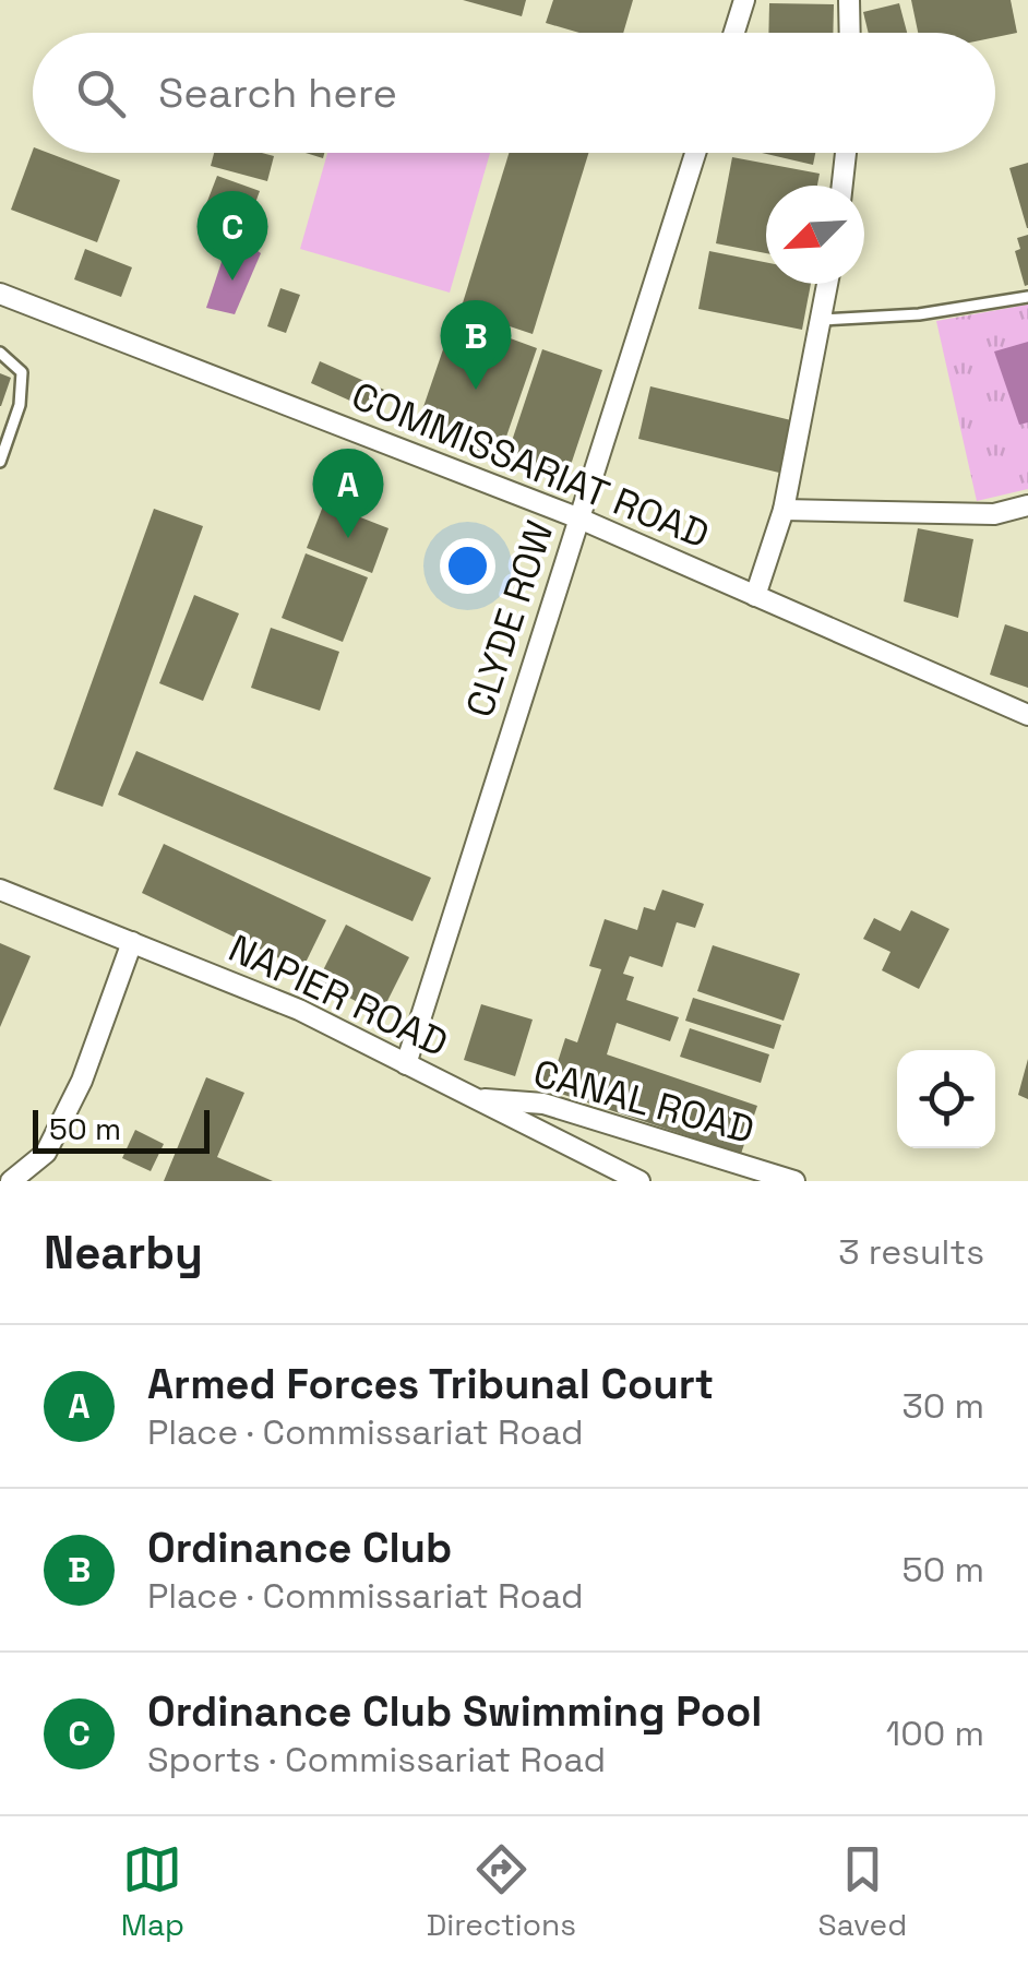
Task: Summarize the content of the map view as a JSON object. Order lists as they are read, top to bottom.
{
  "streets": {
    "street": [
      "COMMISSARIAT ROAD",
      "CLYDE ROW",
      "NAPIER ROAD",
      "CANAL ROAD"
    ]
  },
  "crossings": [
    ["COMMISSARIAT ROAD", "CLYDE ROW"],
    ["CLYDE ROW", "NAPIER ROAD"],
    ["NAPIER ROAD", "CANAL ROAD"]
  ],
  "scale_bar": "50 m",
  "north": "bottom left",
  "page": {
    "search": "Search here",
    "pins": ["C", "B", "A"],
    "scale": "50 m",
    "heading": ["Nearby", "3 results"],
    "list": [
      {
        "mark": "A",
        "name": "Armed Forces Tribunal Court",
        "note": "Place · Commissariat Road",
        "value": "30 m"
      },
      {
        "mark": "B",
        "name": "Ordinance Club",
        "note": "Place · Commissariat Road",
        "value": "50 m"
      },
      {
        "mark": "C",
        "name": "Ordinance Club Swimming Pool",
        "note": "Sports · Commissariat Road",
        "value": "100 m"
      }
    ],
    "nav": ["Map", "Directions", "Saved"]
  }
}
